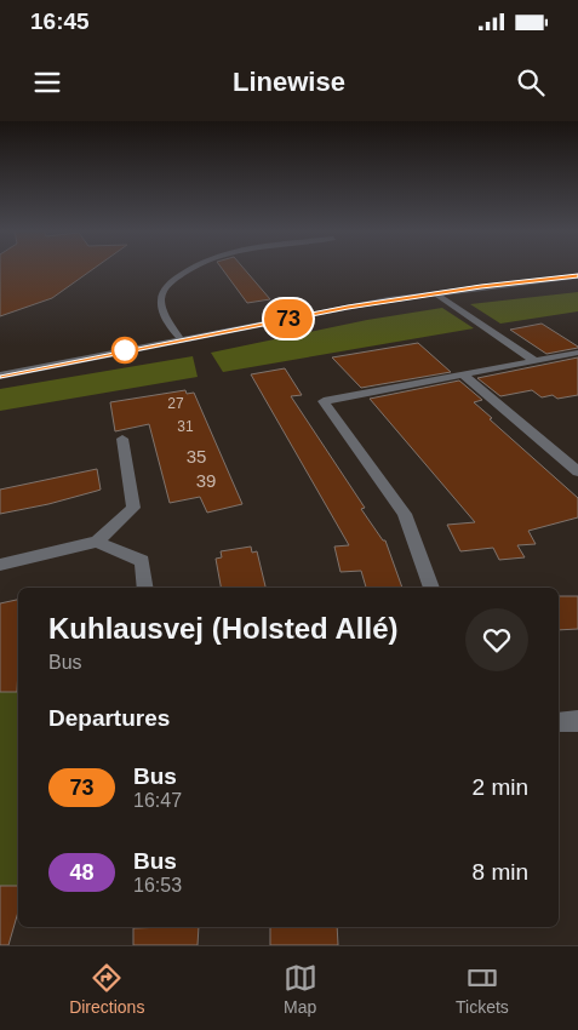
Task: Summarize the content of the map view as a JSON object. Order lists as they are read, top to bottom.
{
  "lines": ["bus line 73"],
  "house_numbers": [
    "27",
    "31",
    "35",
    "39"
  ],
  "page": {
    "status": "16:45",
    "header": "Linewise",
    "on_map": "73",
    "heading": [
      ["Kuhlausvej (Holsted Allé)", "Bus"],
      "Departures"
    ],
    "list": [
      {
        "mark": "73",
        "name": "Bus",
        "note": "16:47",
        "value": "2 min"
      },
      {
        "mark": "48",
        "name": "Bus",
        "note": "16:53",
        "value": "8 min"
      }
    ],
    "tabs": ["Directions", "Map", "Tickets"]
  }
}
